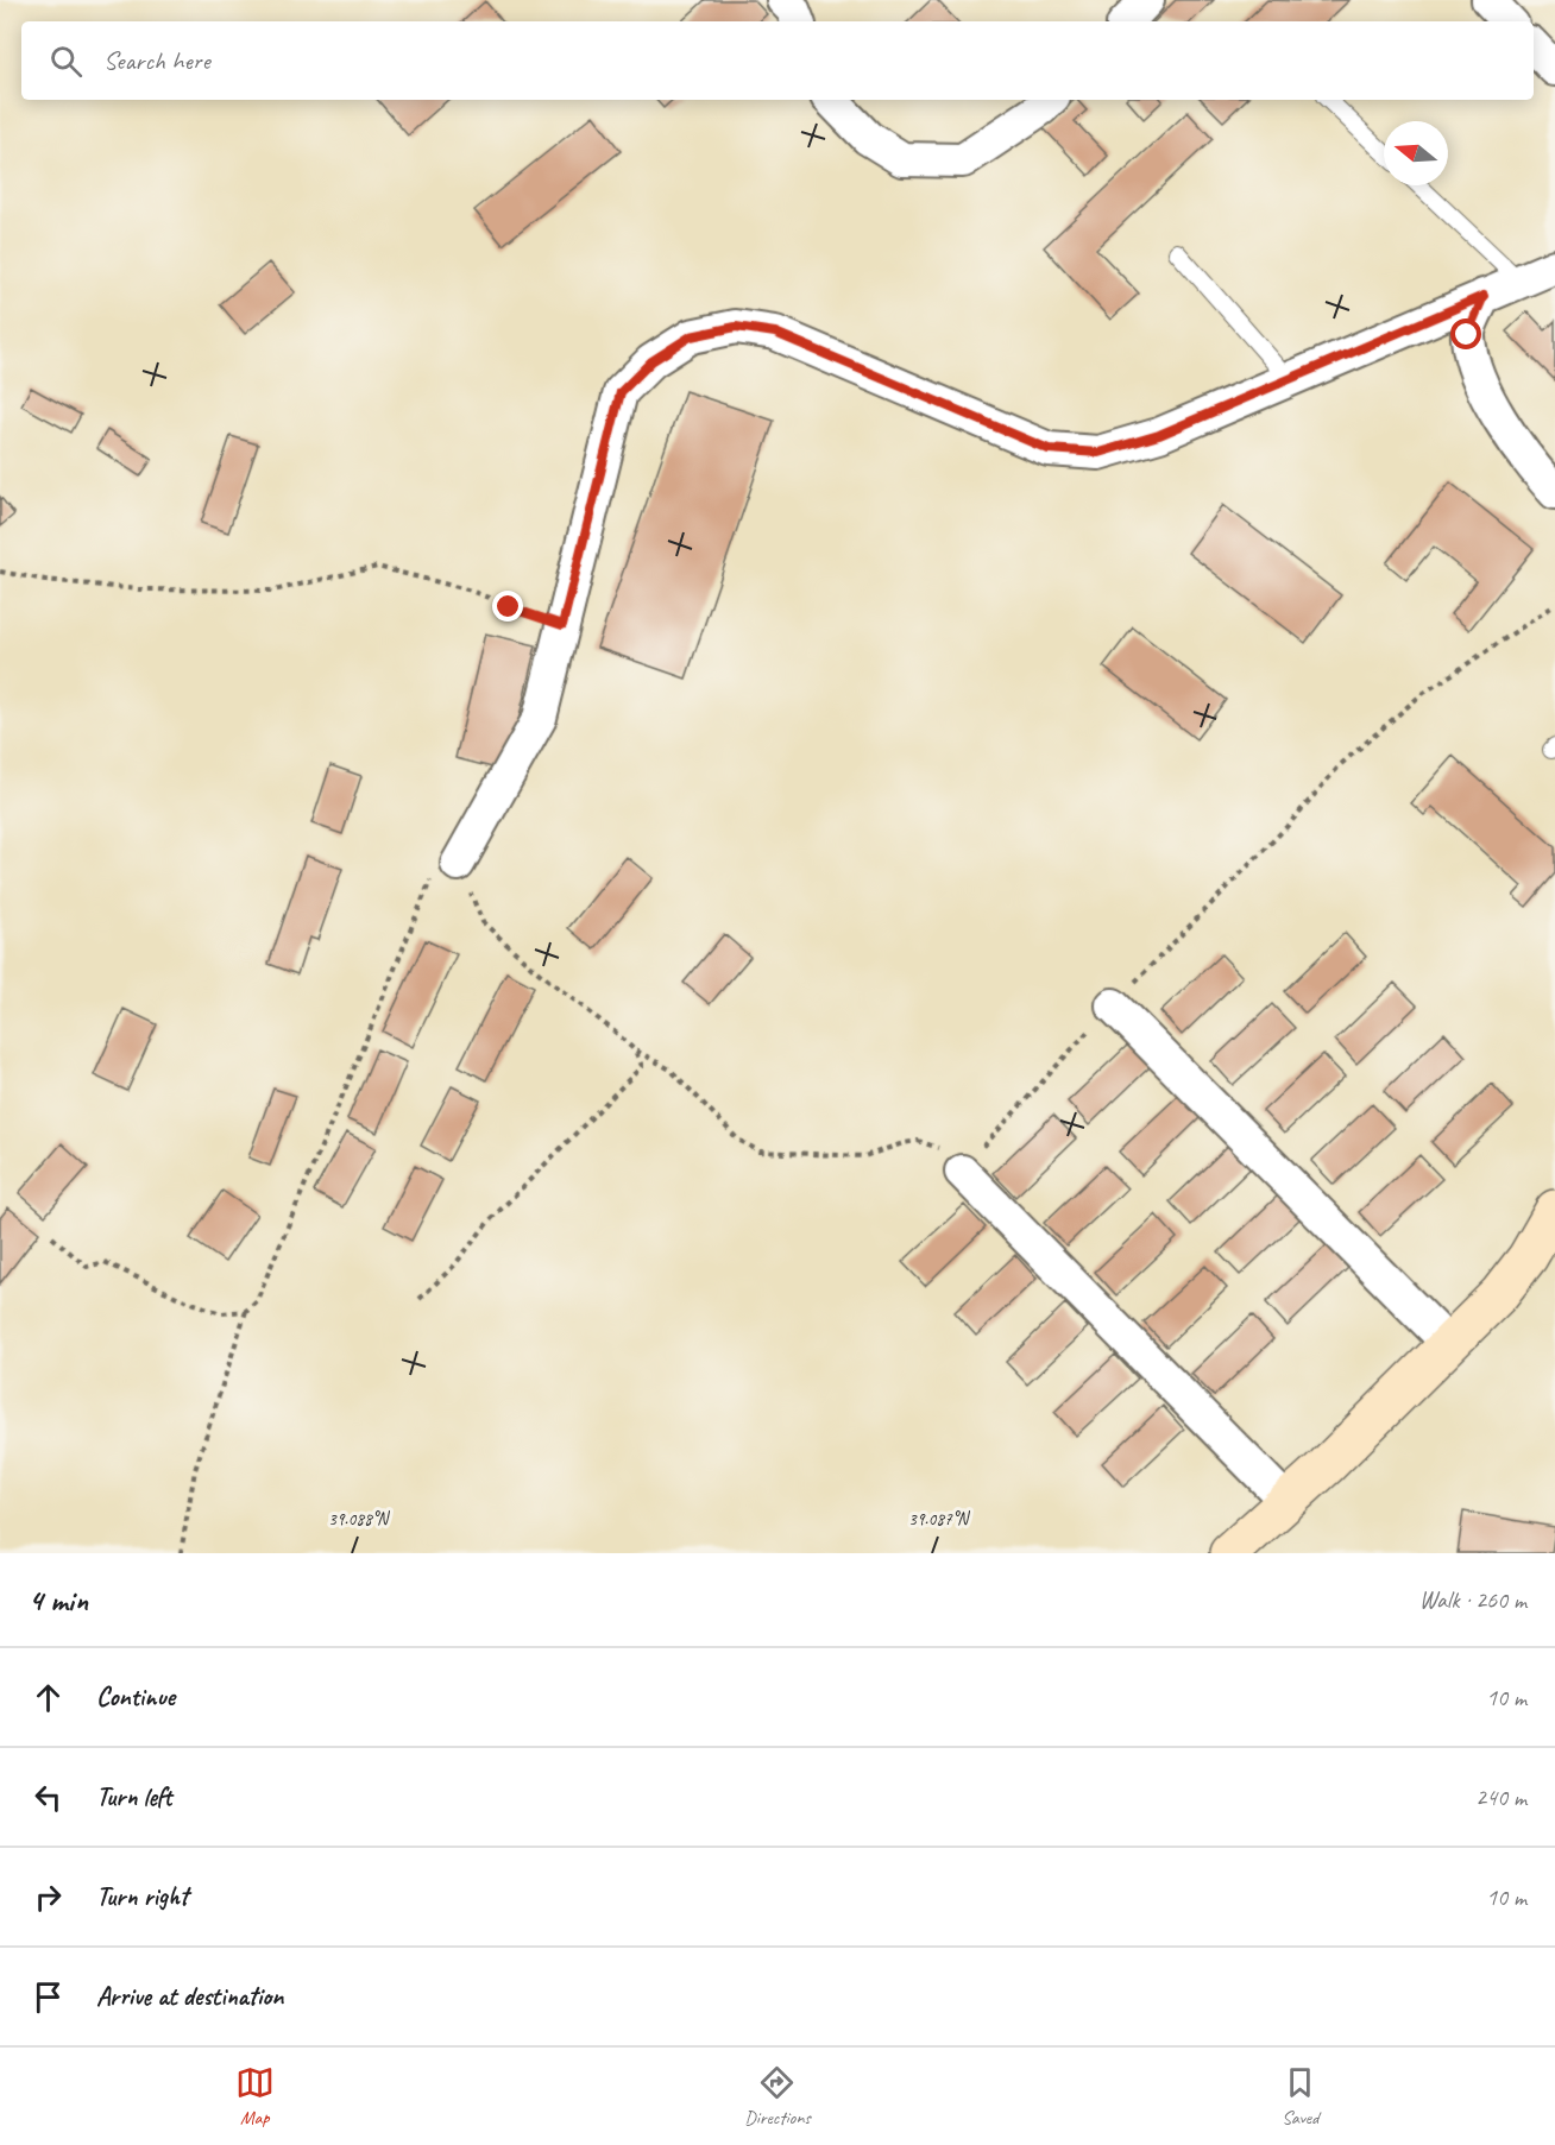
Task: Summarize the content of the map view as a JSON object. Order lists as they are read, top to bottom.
{
  "north": "left",
  "page": {
    "search": "Search here",
    "heading": ["4 min", "Walk · 260 m"],
    "list": [
      ["Continue", "10 m"],
      ["Turn left", "240 m"],
      ["Turn right", "10 m"],
      "Arrive at destination"
    ],
    "nav": ["Map", "Directions", "Saved"]
  },
  "coordinates": ["39.088°N", "39.087°N"]
}
